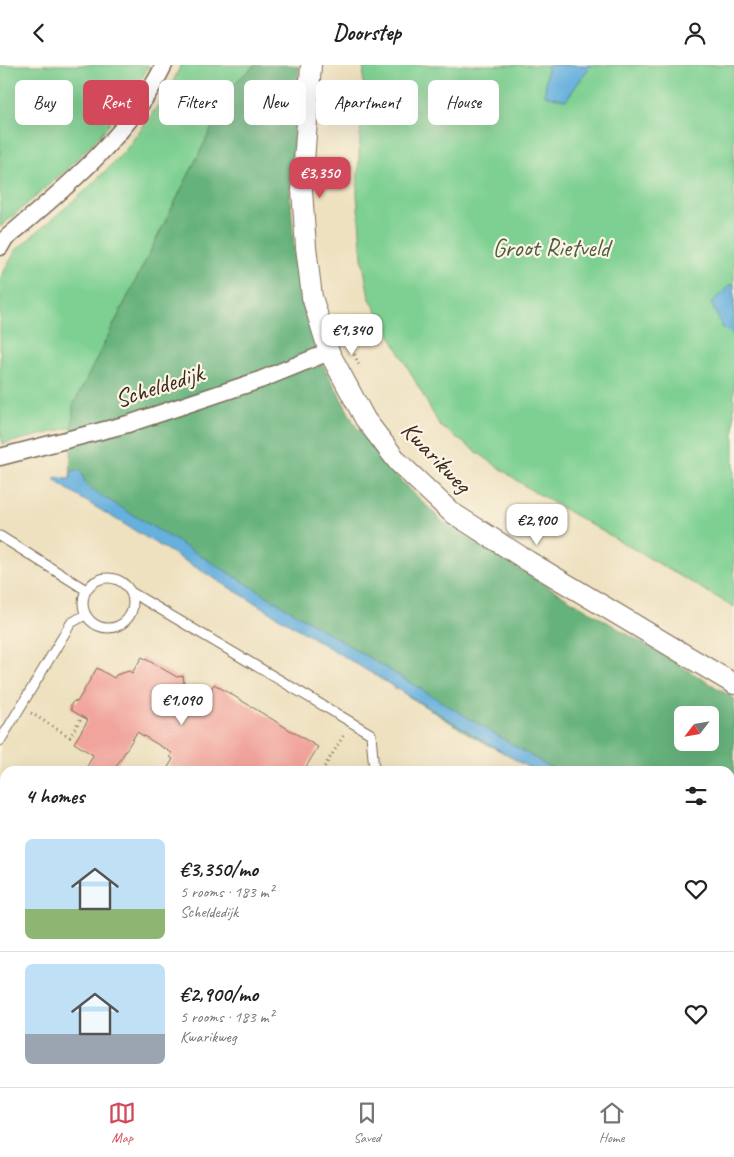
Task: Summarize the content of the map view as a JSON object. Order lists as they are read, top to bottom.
{
  "streets": {
    "street": ["Scheldedijk", "Kwarikweg"]
  },
  "crossings": [
    ["Scheldedijk", "Kwarikweg"]
  ],
  "parks": ["Groot Rietveld"],
  "north": "bottom left",
  "page": {
    "header": "Doorstep",
    "chip": [
      "Buy",
      "Rent",
      "Filters",
      "New",
      "Apartment",
      "House"
    ],
    "price": [
      "€3,350",
      "€1,340",
      "€2,900",
      "€1,090"
    ],
    "heading": "4 homes",
    "list": [
      {
        "name": "€3,350/mo",
        "note": "5 rooms · 183 m² · Scheldedijk"
      },
      {
        "name": "€2,900/mo",
        "note": "5 rooms · 183 m² · Kwarikweg"
      }
    ],
    "tabs": ["Map", "Saved", "Home"]
  }
}
